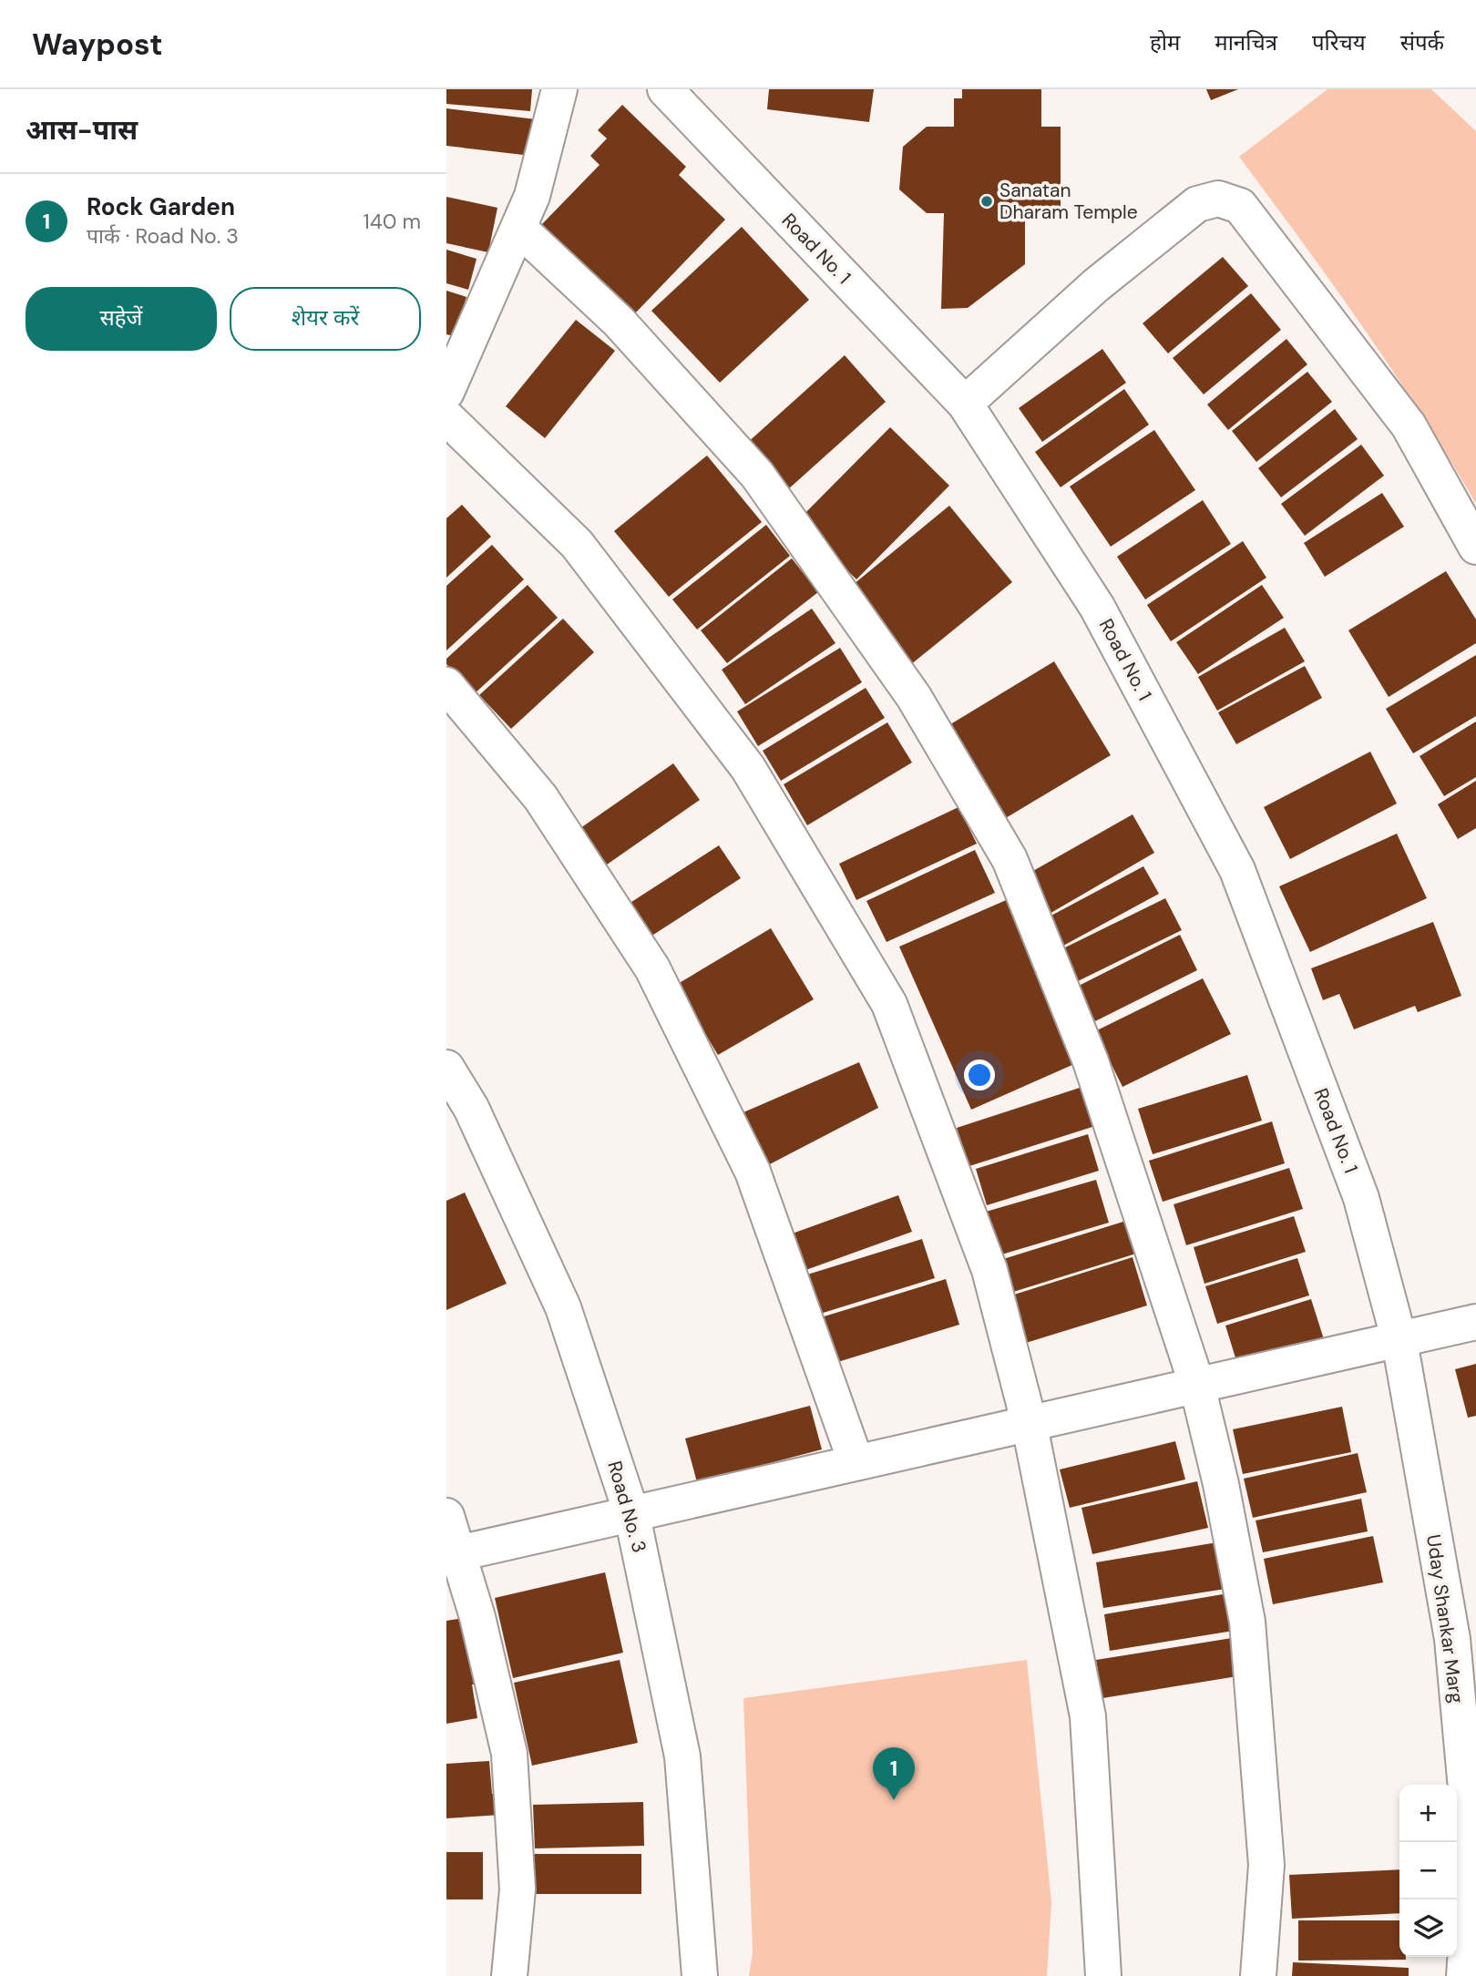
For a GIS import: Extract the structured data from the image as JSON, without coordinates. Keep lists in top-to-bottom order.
{
  "streets": {
    "street": ["Road No. 1", "Road No. 3", "Uday Shankar Marg"]
  },
  "crossings": [
    ["Road No. 1", "Uday Shankar Marg"]
  ],
  "places": ["Sanatan Dharam Temple"],
  "page": {
    "header": "Waypost",
    "nav": [
      "होम",
      "मानचित्र",
      "परिचय",
      "संपर्क"
    ],
    "heading": "आस-पास",
    "list": [
      {
        "mark": "1",
        "name": "Rock Garden",
        "note": "पार्क · Road No. 3",
        "value": "140 m"
      }
    ],
    "buttons": ["सहेजें", "शेयर करें"],
    "pins": "1",
    "map_buttons": ["+", "−"]
  }
}
